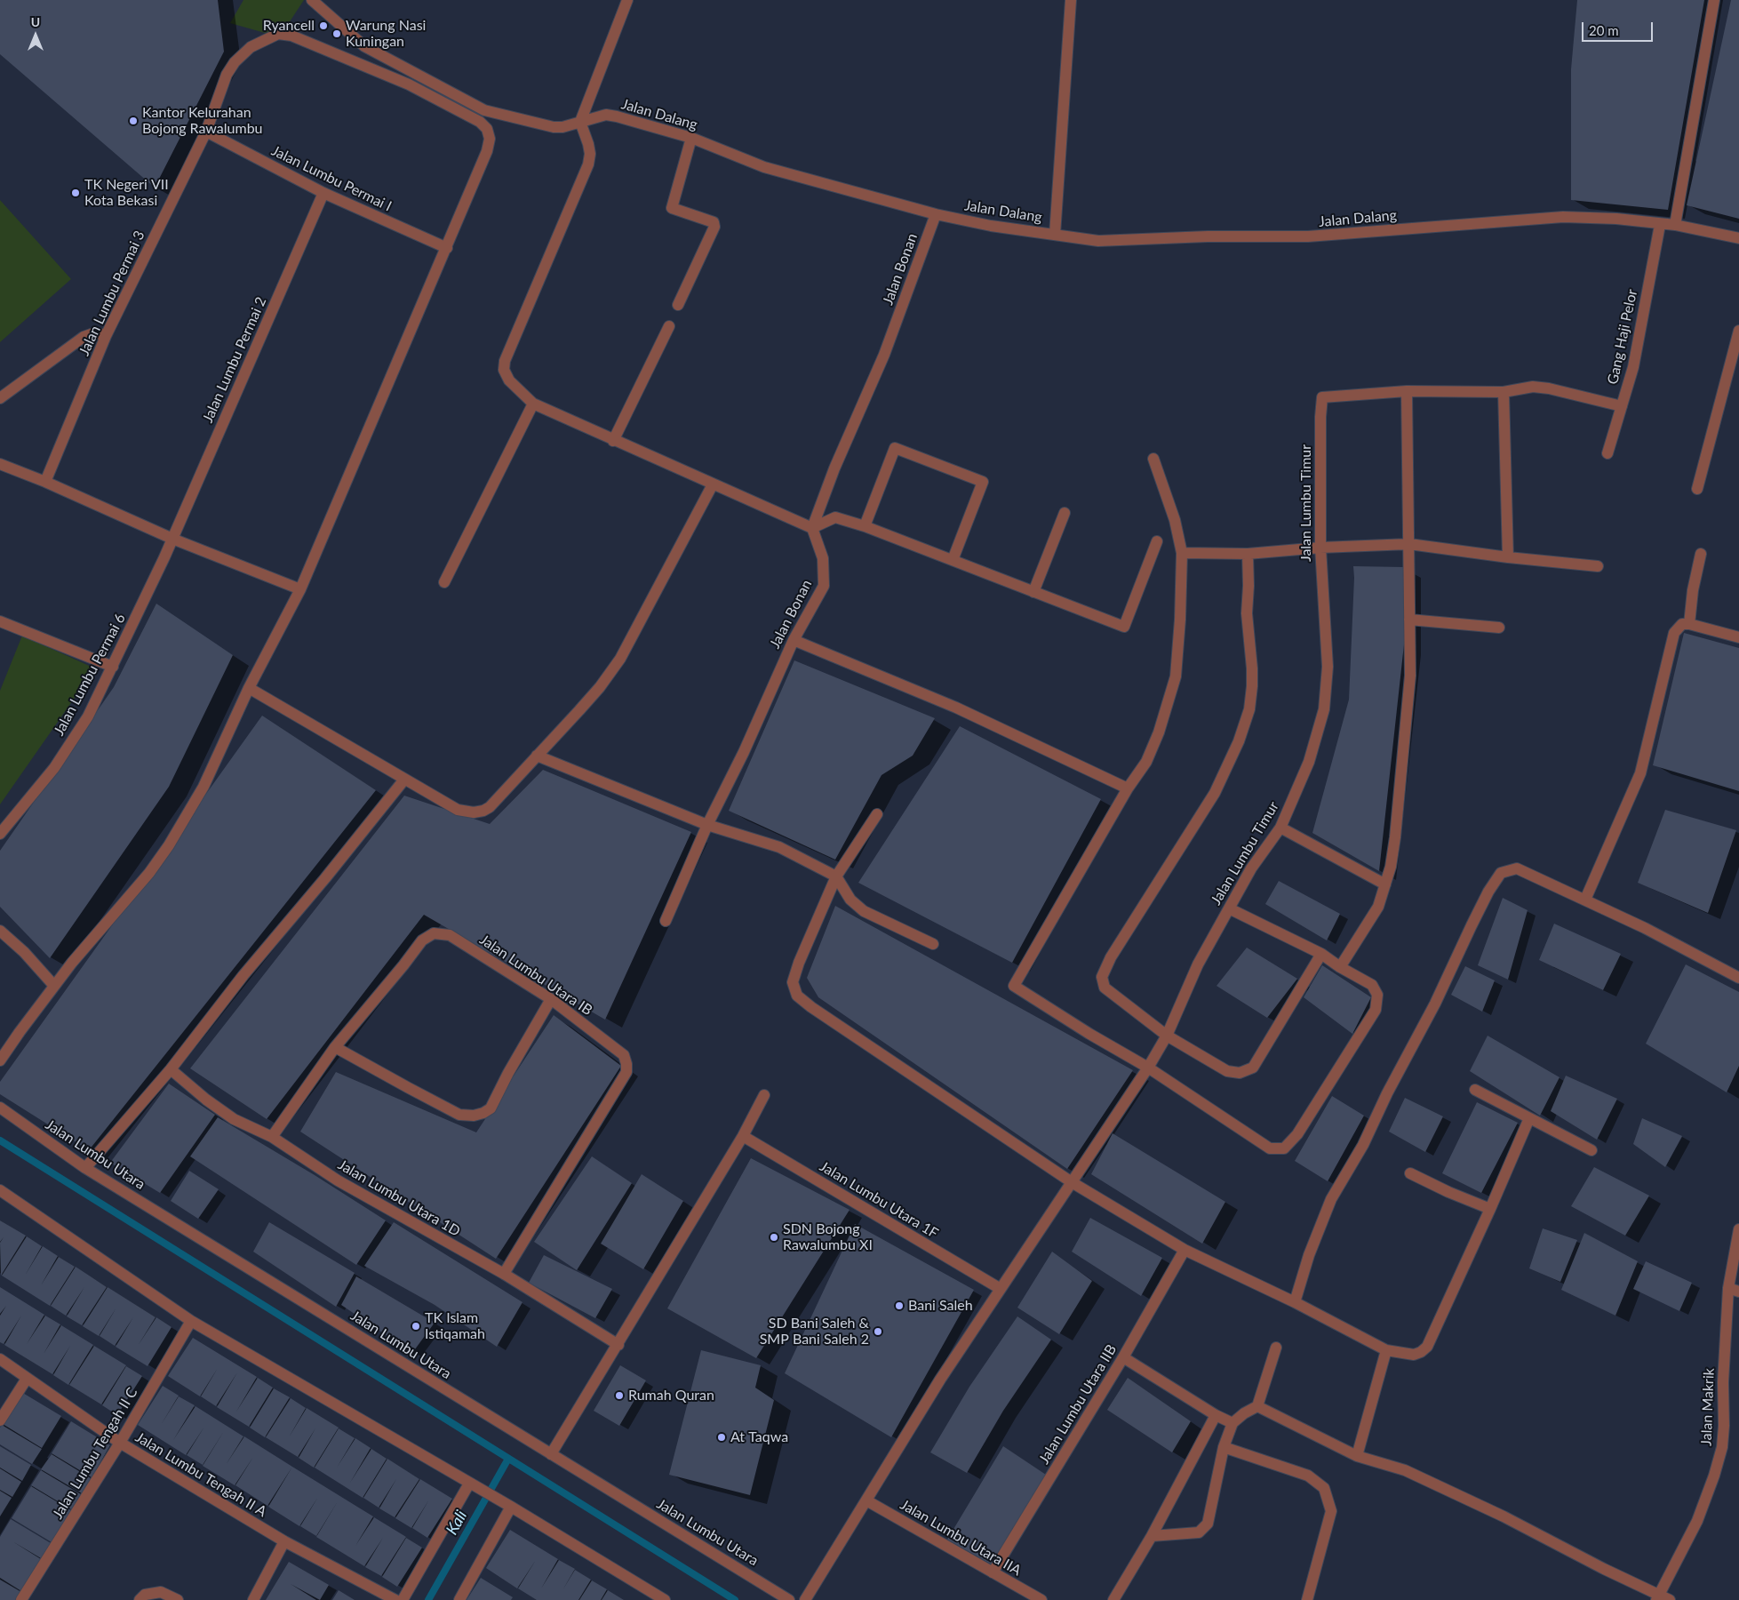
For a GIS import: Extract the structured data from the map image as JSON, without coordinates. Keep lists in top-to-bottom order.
{
  "streets": {
    "street": [
      "Jalan Dalang",
      "Jalan Lumbu Permai I",
      "Jalan Bonan",
      "Jalan Lumbu Permai 3",
      "Gang Haji Pelor",
      "Jalan Lumbu Permai 2",
      "Jalan Lumbu Timur",
      "Jalan Lumbu Permai 6",
      "Jalan Lumbu Utara IB",
      "Jalan Lumbu Utara",
      "Jalan Lumbu Utara 1D",
      "Jalan Lumbu Utara 1F",
      "Jalan Lumbu Utara IIB",
      "Jalan Makrik",
      "Jalan Lumbu Tengah II C",
      "Jalan Lumbu Tengah II A",
      "Jalan Lumbu Utara IIA"
    ]
  },
  "crossings": [
    ["Jalan Dalang", "Jalan Bonan"],
    ["Jalan Dalang", "Gang Haji Pelor"],
    ["Jalan Lumbu Permai I", "Jalan Lumbu Permai 3"],
    ["Jalan Lumbu Permai I", "Jalan Lumbu Permai 2"],
    ["Jalan Lumbu Permai 2", "Jalan Lumbu Permai 6"],
    ["Jalan Lumbu Timur", "Jalan Lumbu Utara 1F"],
    ["Jalan Lumbu Timur", "Jalan Lumbu Utara IIA"],
    ["Jalan Lumbu Utara IB", "Jalan Lumbu Utara 1D"],
    ["Jalan Lumbu Utara IIB", "Jalan Lumbu Utara IIA"],
    ["Jalan Lumbu Tengah II C", "Jalan Lumbu Tengah II A"]
  ],
  "water": ["Kali"],
  "places": [
    "Ryancell",
    "Warung Nasi Kuningan",
    "Kantor Kelurahan Bojong Rawalumbu",
    "TK Negeri VII Kota Bekasi",
    "SDN Bojong Rawalumbu XI",
    "Bani Saleh",
    "TK Islam Istiqamah",
    "SD Bani Saleh & SMP Bani Saleh 2",
    "Rumah Quran",
    "At Taqwa"
  ],
  "scale_bar": "20 m",
  "north": "top"
}
